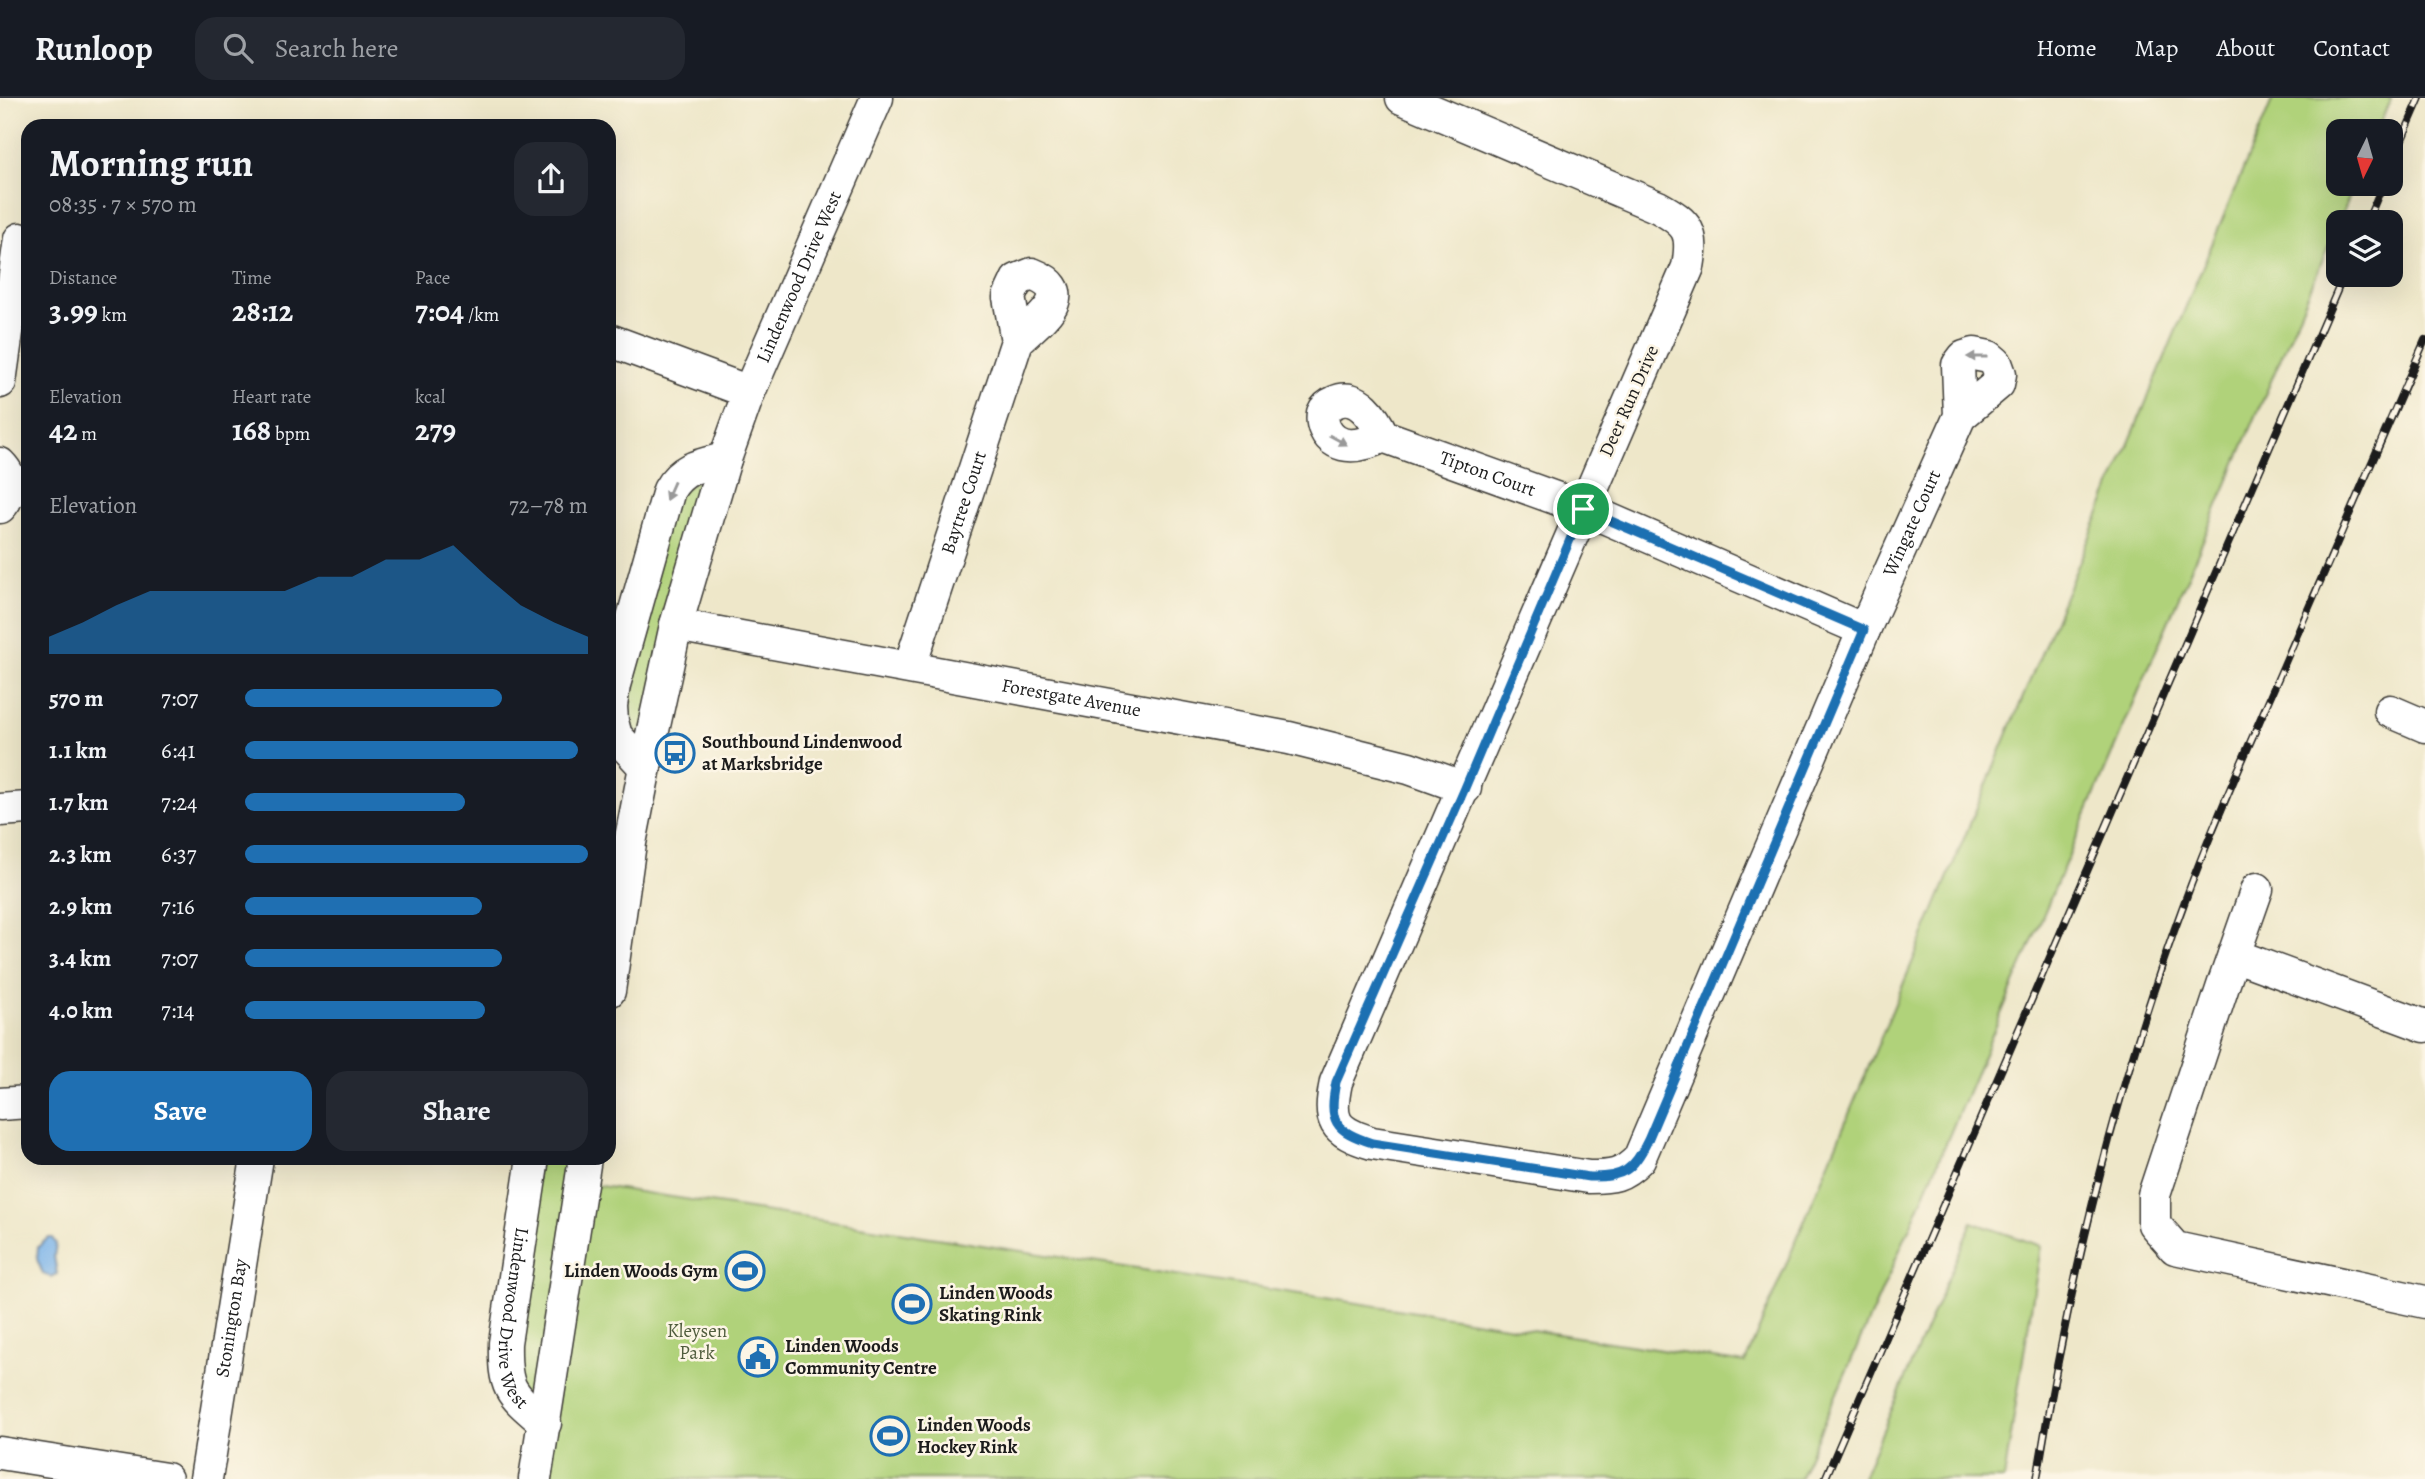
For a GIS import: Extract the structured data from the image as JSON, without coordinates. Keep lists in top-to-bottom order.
{
  "streets": {
    "street": [
      "Lindenwood Drive West",
      "Deer Run Drive",
      "Tipton Court",
      "Baytree Court",
      "Wingate Court",
      "Forestgate Avenue",
      "Stonington Bay"
    ]
  },
  "crossings": [
    ["Lindenwood Drive West", "Forestgate Avenue"],
    ["Deer Run Drive", "Tipton Court"],
    ["Deer Run Drive", "Wingate Court"],
    ["Deer Run Drive", "Forestgate Avenue"],
    ["Tipton Court", "Wingate Court"],
    ["Baytree Court", "Forestgate Avenue"]
  ],
  "parks": ["Kleysen Park"],
  "places": {
    "bus stop": ["Southbound Lindenwood at Marksbridge"],
    "sports": ["Linden Woods Gym", "Linden Woods Skating Rink", "Linden Woods Hockey Rink"],
    "public building": ["Linden Woods Community Centre"]
  },
  "north": "bottom",
  "page": {
    "header": "Runloop",
    "search": "Search here",
    "nav": [
      "Home",
      "Map",
      "About",
      "Contact"
    ],
    "heading": ["Morning run", "08:35 · 7 × 570 m"],
    "stats": [
      ["Distance", "3.99 km"],
      ["Time", "28:12"],
      ["Pace", "7:04 /km"],
      ["Elevation", "42 m"],
      ["Heart rate", "168 bpm"],
      ["kcal", "279"]
    ],
    "chart": ["Elevation", "72–78 m"],
    "list": [
      {
        "name": "570 m",
        "note": "7:07"
      },
      {
        "name": "1.1 km",
        "note": "6:41"
      },
      {
        "name": "1.7 km",
        "note": "7:24"
      },
      {
        "name": "2.3 km",
        "note": "6:37"
      },
      {
        "name": "2.9 km",
        "note": "7:16"
      },
      {
        "name": "3.4 km",
        "note": "7:07"
      },
      {
        "name": "4.0 km",
        "note": "7:14"
      }
    ],
    "buttons": ["Save", "Share"]
  }
}
